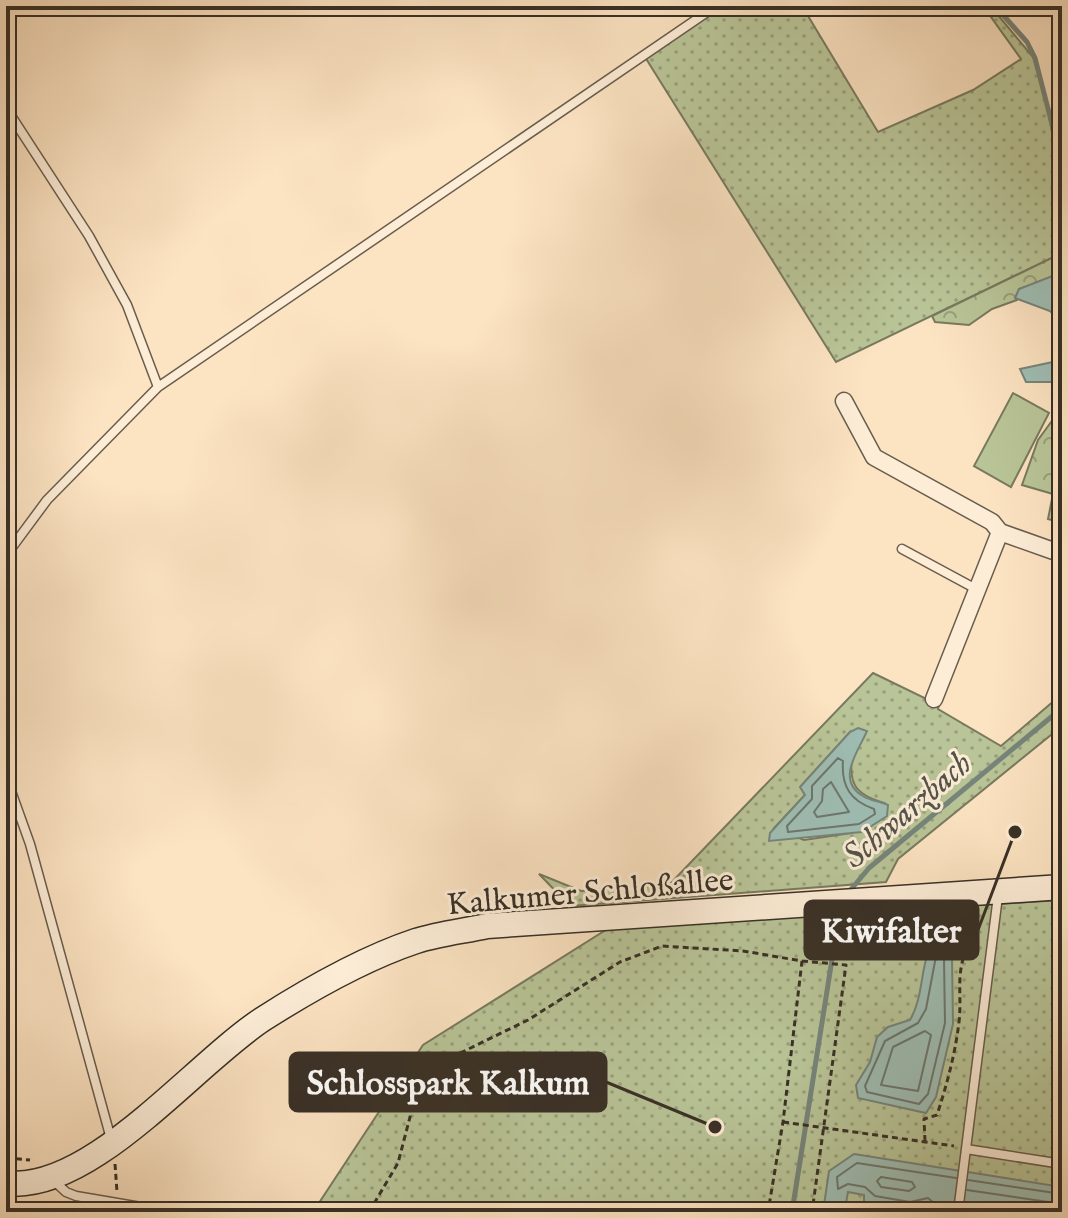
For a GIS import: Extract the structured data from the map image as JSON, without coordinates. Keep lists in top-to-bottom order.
{
  "streets": {
    "main road": ["Kalkumer Schloßallee"]
  },
  "water": ["Schwarzbach"],
  "places": ["Kiwifalter", "Schlosspark Kalkum"]
}
